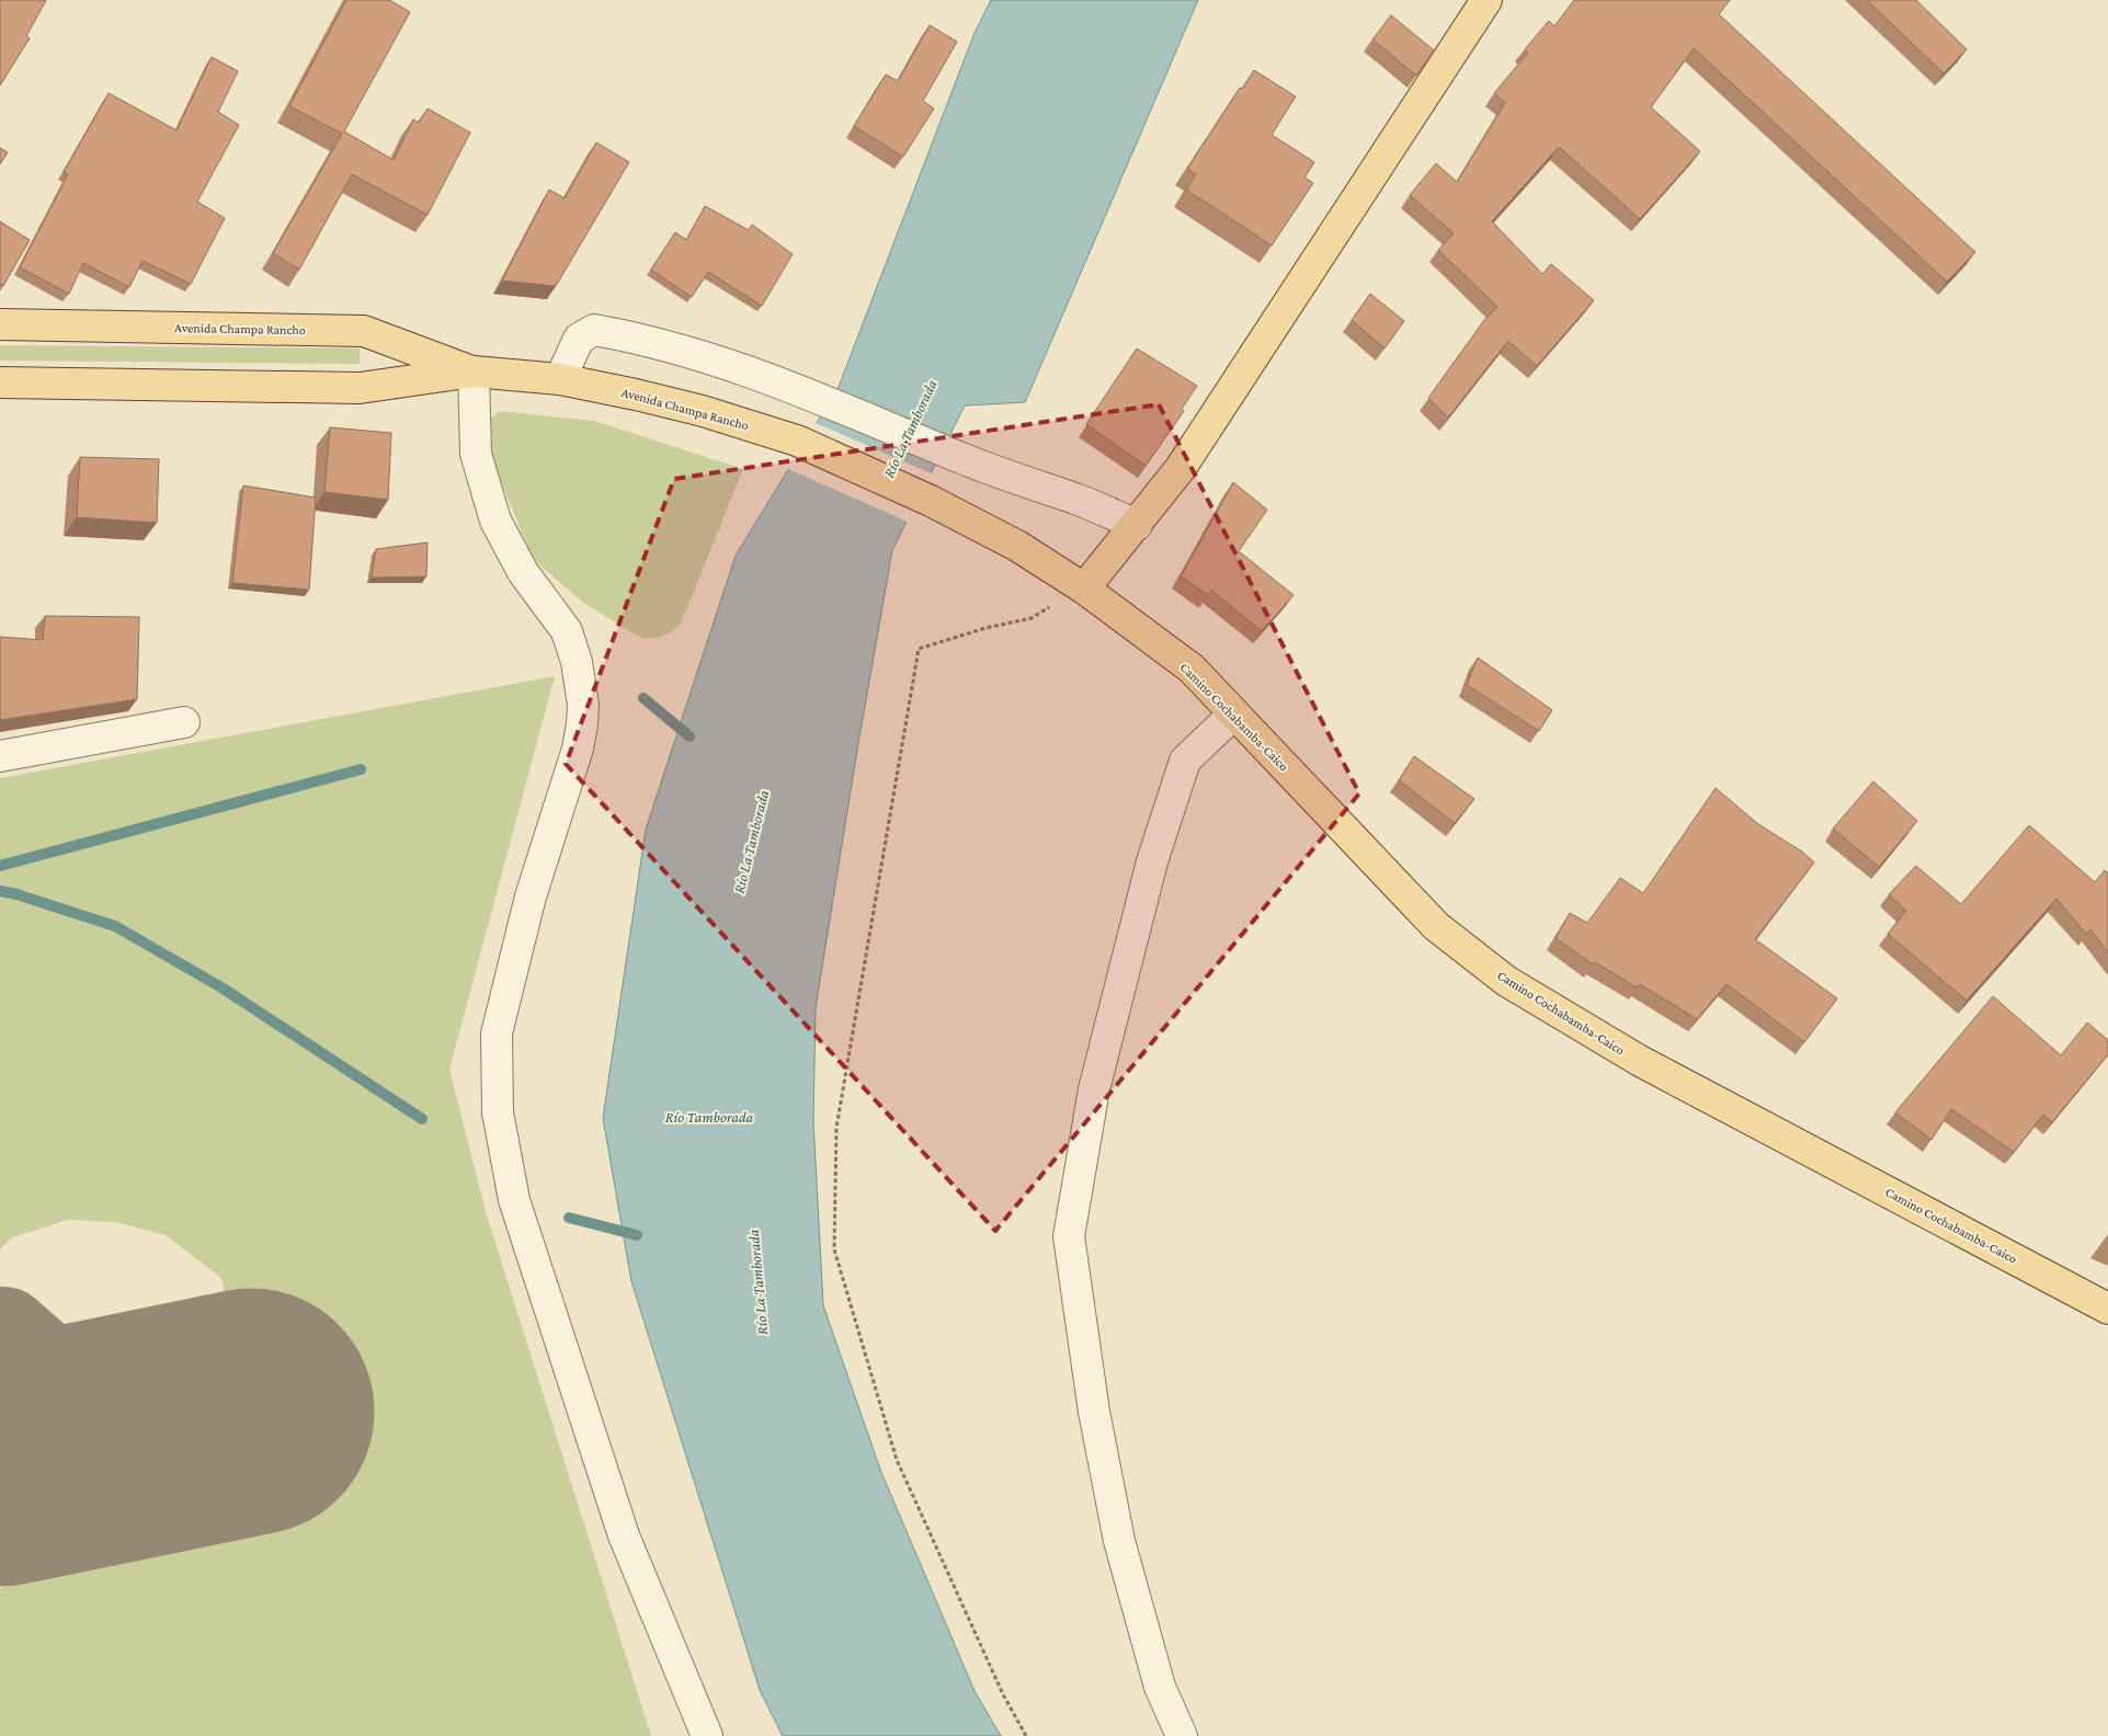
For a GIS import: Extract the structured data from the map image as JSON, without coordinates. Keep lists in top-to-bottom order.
{
  "streets": {
    "main road": ["Avenida Champa Rancho", "Camino Cochabamba-Caico"]
  },
  "crossings": [
    ["Avenida Champa Rancho", "Camino Cochabamba-Caico"]
  ],
  "water": ["Río La Tamborada", "Río Tamborada"]
}
